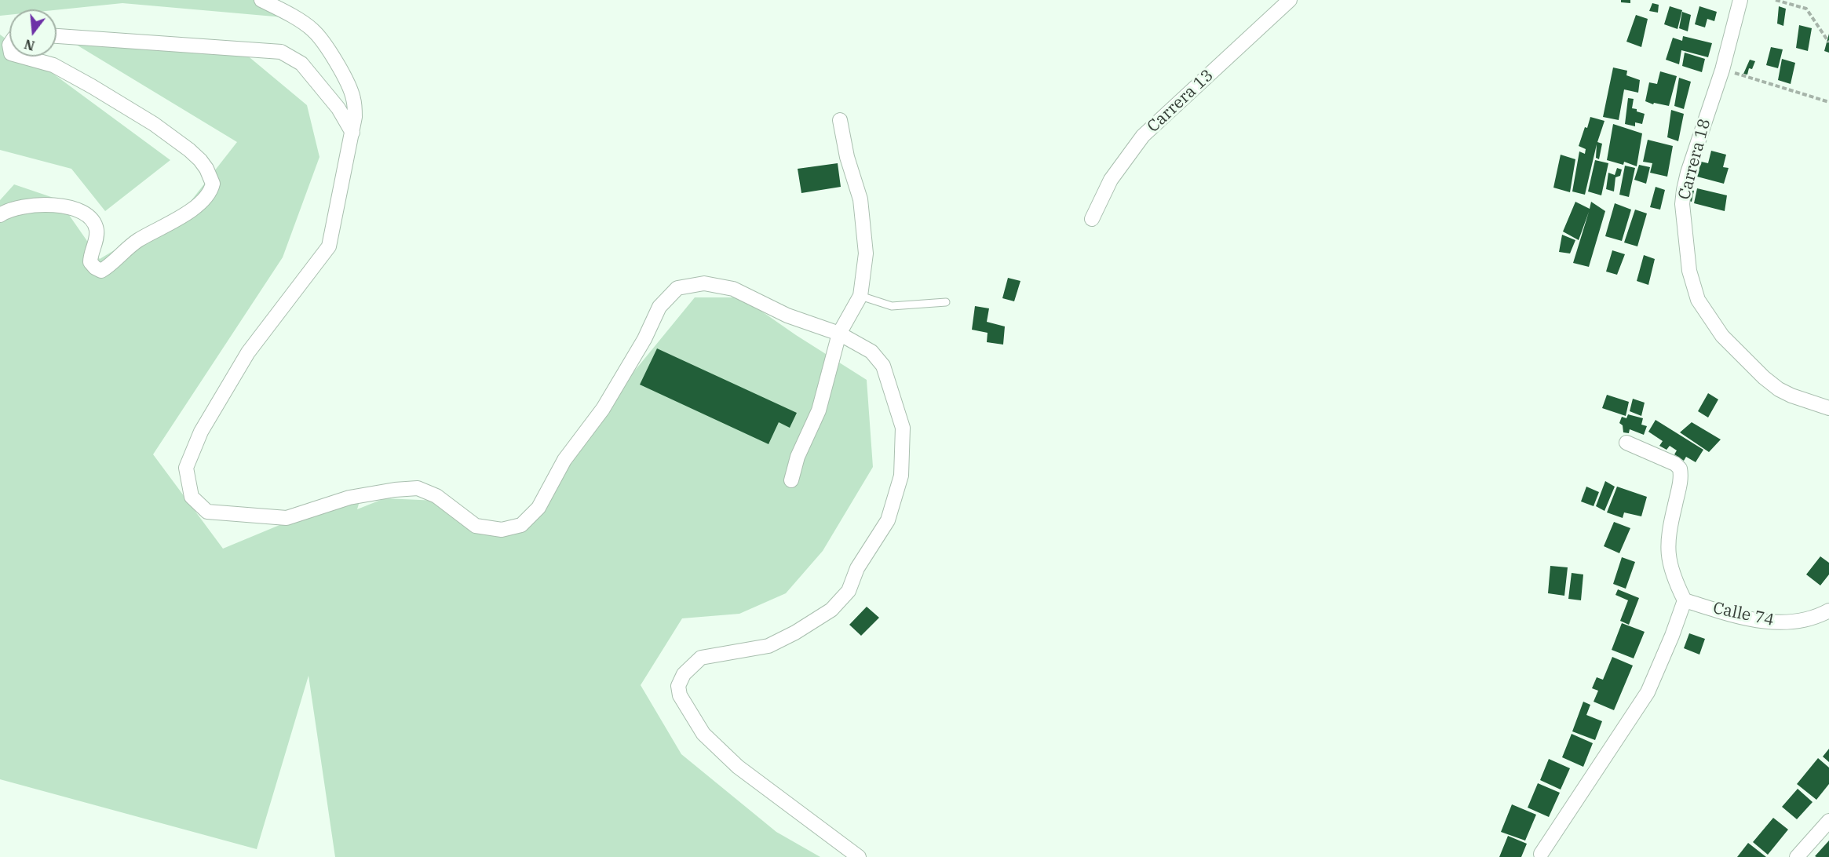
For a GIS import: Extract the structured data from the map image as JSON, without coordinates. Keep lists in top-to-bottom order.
{
  "streets": {
    "street": ["Carrera 13", "Carrera 18", "Calle 74"]
  },
  "north": "bottom"
}
